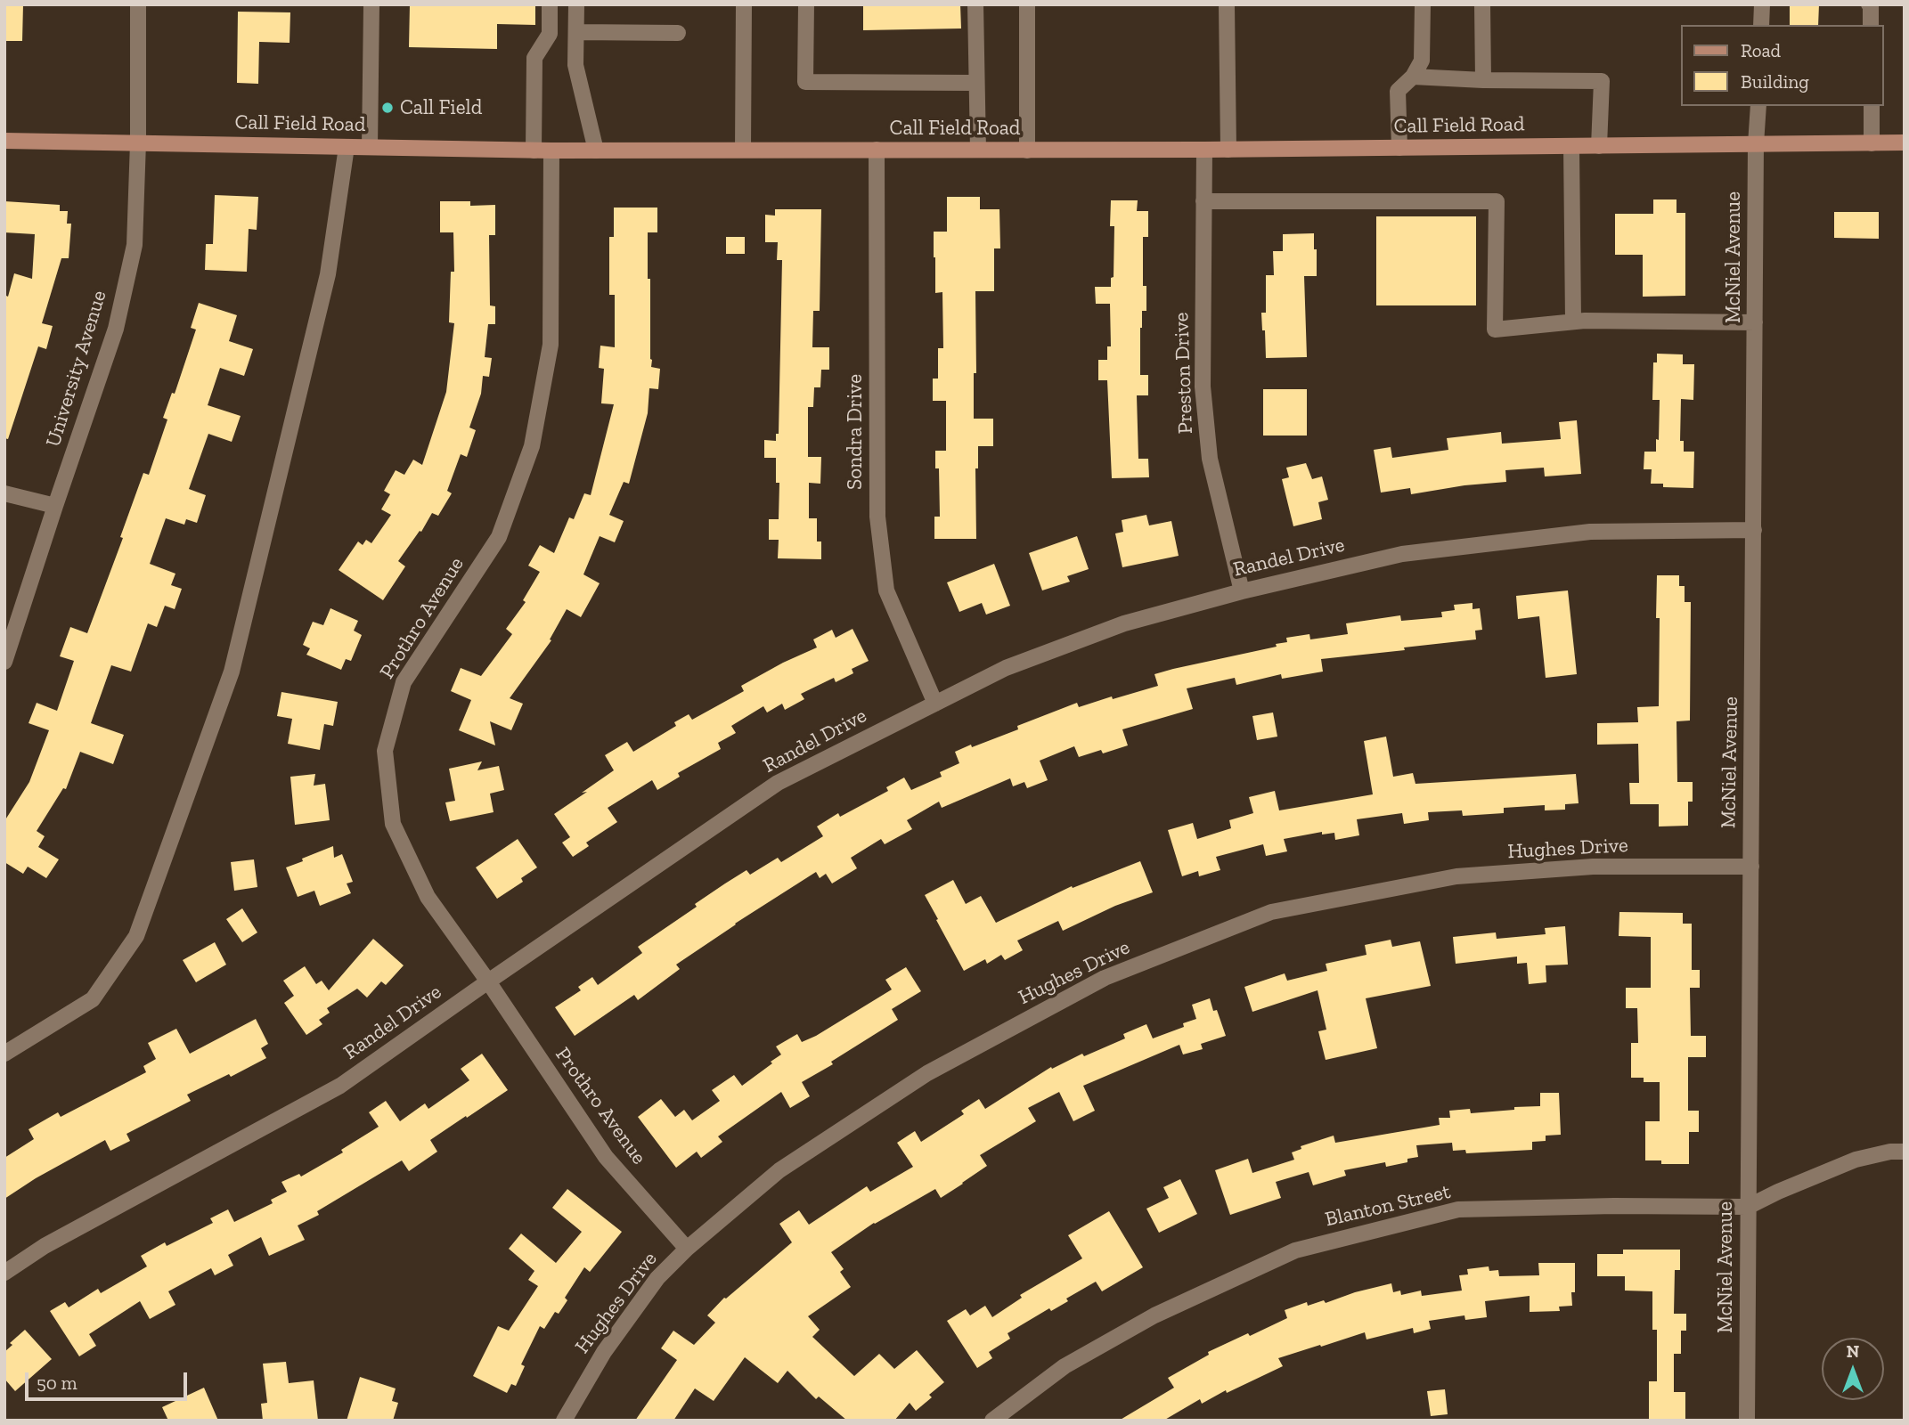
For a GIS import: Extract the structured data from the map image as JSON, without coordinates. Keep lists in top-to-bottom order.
{
  "streets": {
    "main road": ["Call Field Road"],
    "street": [
      "McNiel Avenue",
      "University Avenue",
      "Preston Drive",
      "Sondra Drive",
      "Randel Drive",
      "Prothro Avenue",
      "Hughes Drive",
      "Blanton Street"
    ]
  },
  "crossings": [
    ["Call Field Road", "McNiel Avenue"],
    ["Call Field Road", "University Avenue"],
    ["Call Field Road", "Preston Drive"],
    ["Call Field Road", "Sondra Drive"],
    ["Call Field Road", "Prothro Avenue"],
    ["McNiel Avenue", "Randel Drive"],
    ["McNiel Avenue", "Hughes Drive"],
    ["McNiel Avenue", "Blanton Street"],
    ["Preston Drive", "Randel Drive"],
    ["Sondra Drive", "Randel Drive"],
    ["Randel Drive", "Prothro Avenue"],
    ["Prothro Avenue", "Hughes Drive"]
  ],
  "places": ["Call Field"],
  "legend": ["Road", "Building"],
  "scale_bar": "50 m",
  "north": "top"
}
